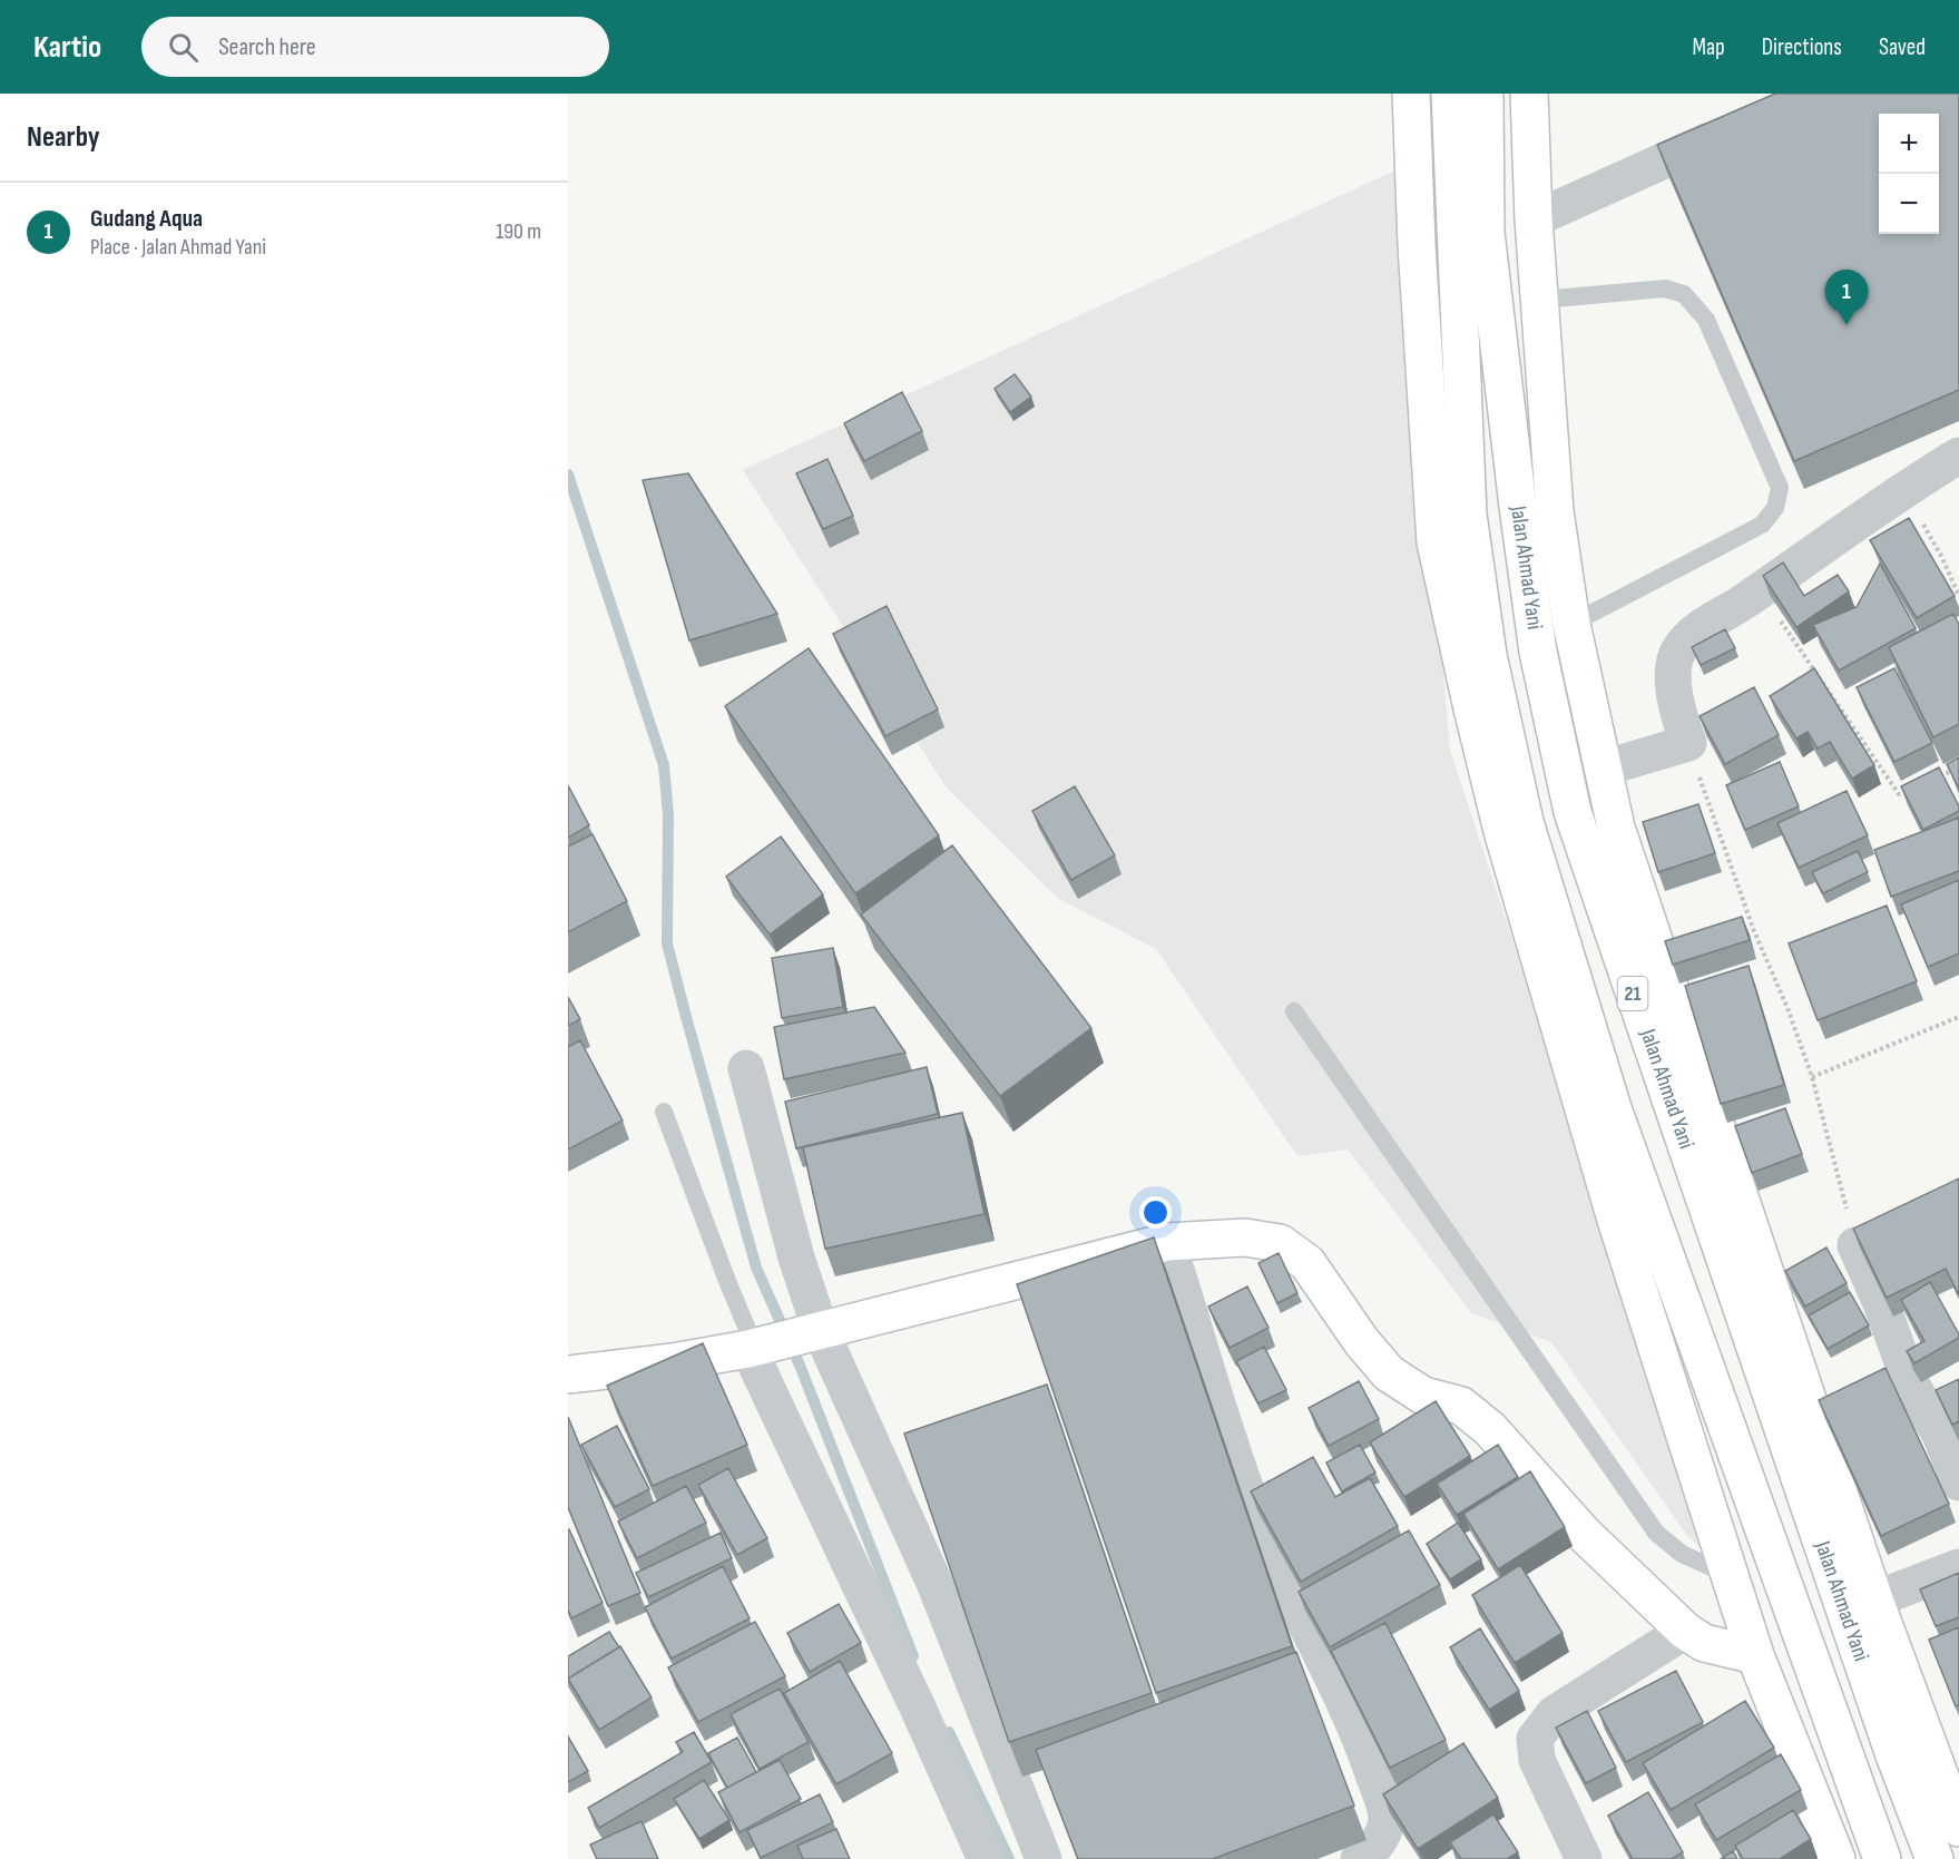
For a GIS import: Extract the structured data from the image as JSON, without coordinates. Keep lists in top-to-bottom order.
{
  "streets": {
    "main road": ["Jalan Ahmad Yani", "21"]
  },
  "page": {
    "header": "Kartio",
    "search": "Search here",
    "nav": ["Map", "Directions", "Saved"],
    "heading": "Nearby",
    "map_buttons": ["+", "−"],
    "list": [
      {
        "mark": "1",
        "name": "Gudang Aqua",
        "note": "Place · Jalan Ahmad Yani",
        "value": "190 m"
      }
    ],
    "pins": "1"
  }
}
